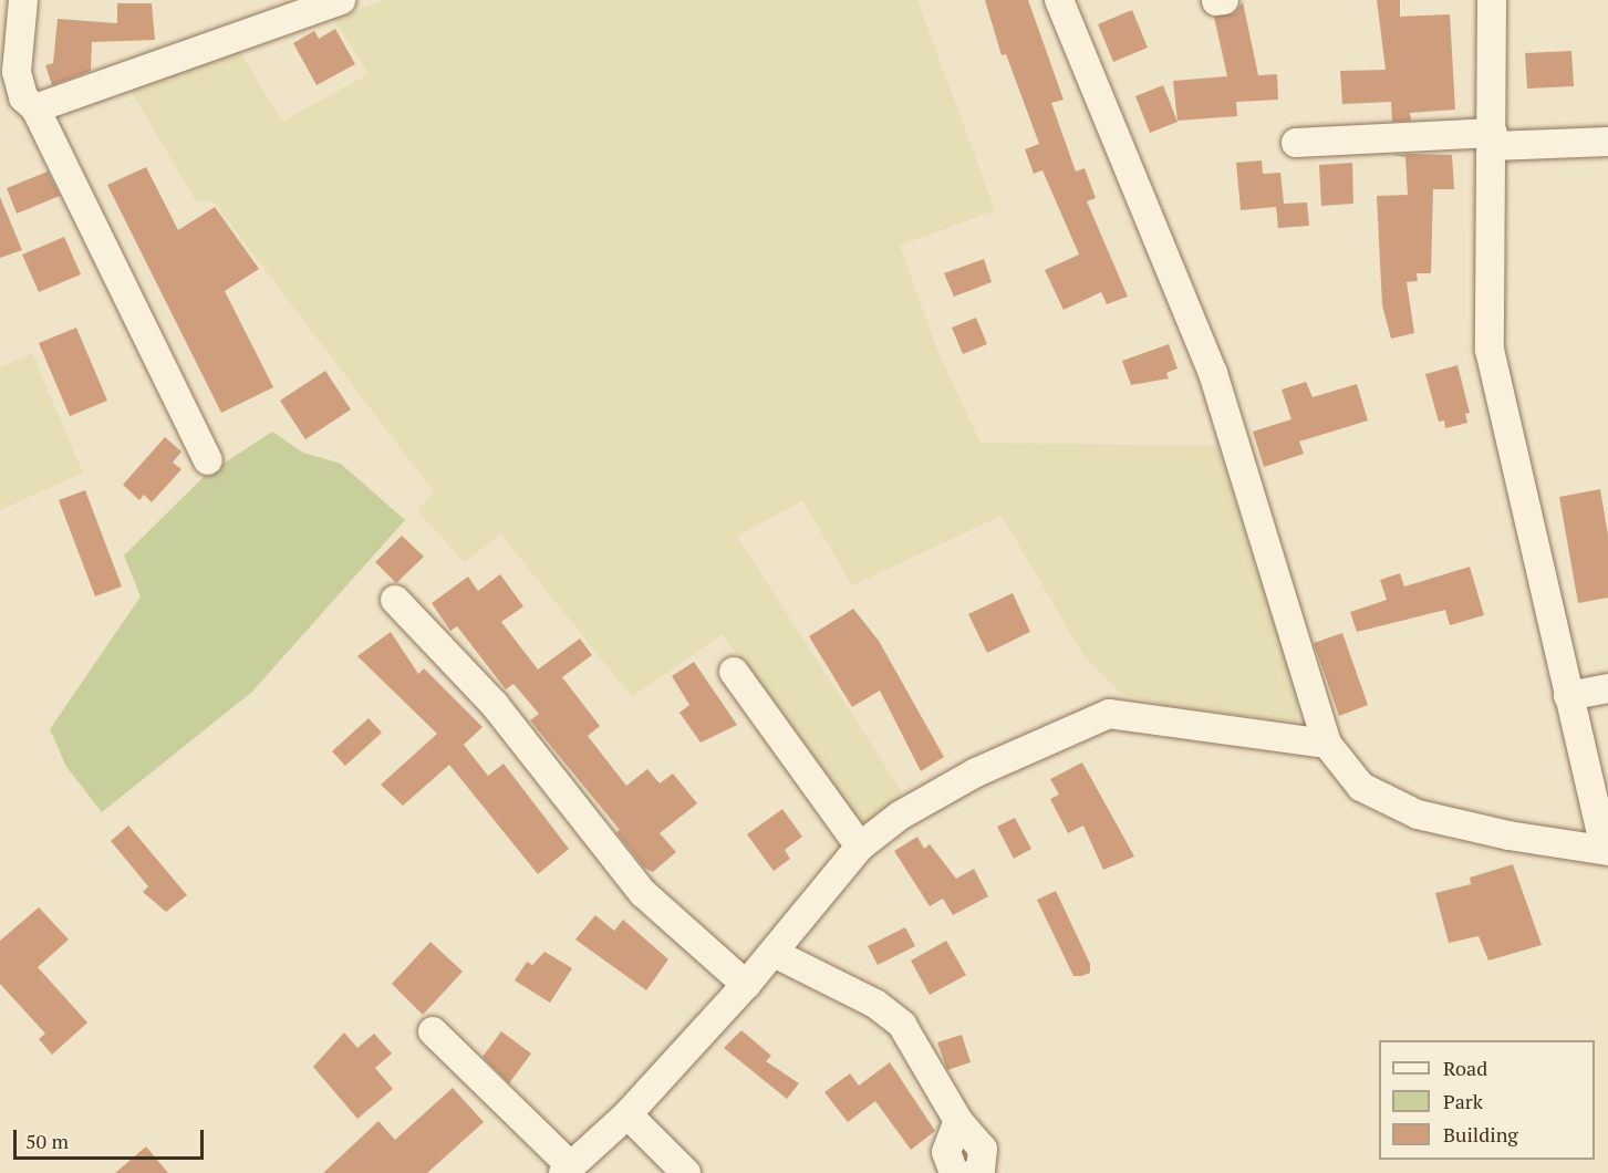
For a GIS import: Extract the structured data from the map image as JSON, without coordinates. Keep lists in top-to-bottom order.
{
  "legend": ["Road", "Park", "Building"],
  "scale_bar": "50 m"
}
